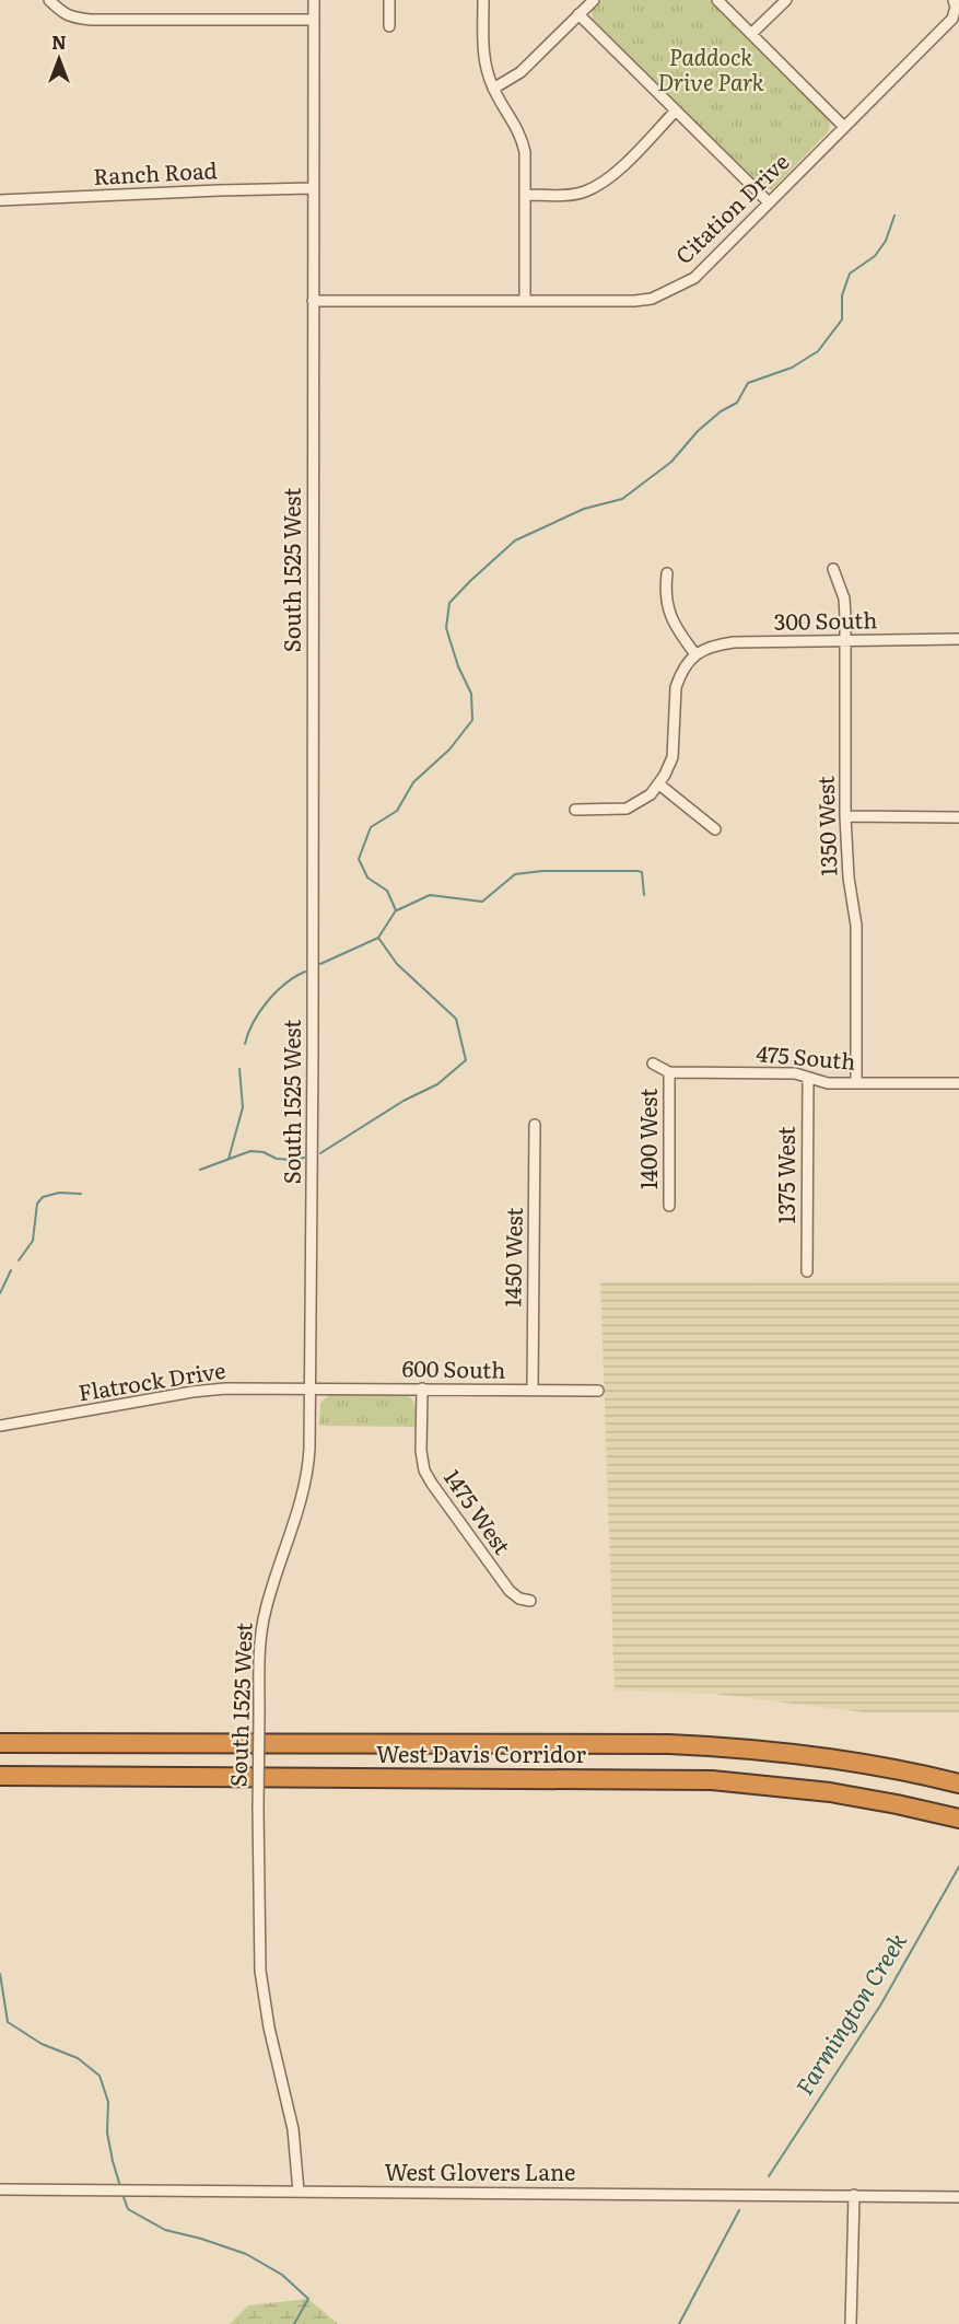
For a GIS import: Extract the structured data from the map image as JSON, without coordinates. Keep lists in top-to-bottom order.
{
  "streets": {
    "highway": ["West Davis Corridor"],
    "street": [
      "Ranch Road",
      "Citation Drive",
      "South 1525 West",
      "300 South",
      "1350 West",
      "475 South",
      "1400 West",
      "1375 West",
      "1450 West",
      "600 South",
      "Flatrock Drive",
      "1475 West",
      "West Glovers Lane"
    ]
  },
  "crossings": [
    ["Ranch Road", "South 1525 West"],
    ["Citation Drive", "South 1525 West"],
    ["South 1525 West", "600 South"],
    ["South 1525 West", "Flatrock Drive"],
    ["South 1525 West", "West Glovers Lane"],
    ["300 South", "1350 West"],
    ["1350 West", "475 South"],
    ["475 South", "1400 West"],
    ["475 South", "1375 West"],
    ["1450 West", "600 South"],
    ["600 South", "Flatrock Drive"],
    ["600 South", "1475 West"]
  ],
  "water": ["Farmington Creek"],
  "parks": ["Paddock Drive Park"],
  "north": "top"
}
